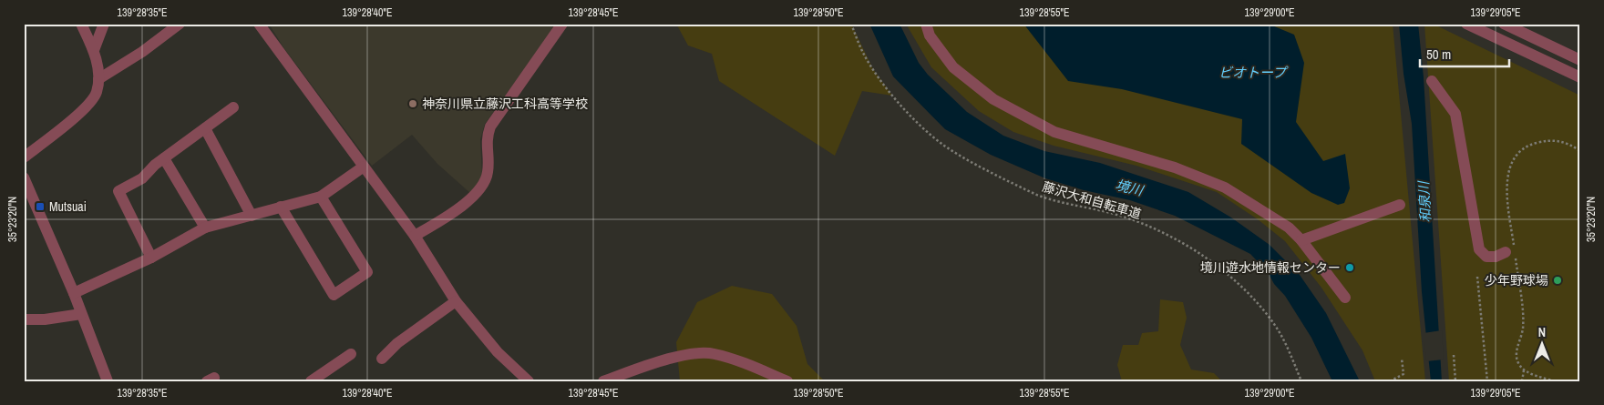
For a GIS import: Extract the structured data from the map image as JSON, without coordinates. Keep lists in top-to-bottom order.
{
  "streets": {
    "path": ["藤沢大和自転車道"]
  },
  "water": ["ビオトープ", "境川", "和泉川"],
  "places": {
    "other": ["神奈川県立藤沢工科高等学校", "境川遊水地情報センター", "少年野球場"],
    "transit": ["Mutsuai"]
  },
  "scale_bar": "50 m",
  "north": "top",
  "coordinates": [
    "139°28'35\"E",
    "139°28'40\"E",
    "139°28'45\"E",
    "139°28'50\"E",
    "139°28'55\"E",
    "139°29'00\"E",
    "139°29'05\"E",
    "35°23'20\"N"
  ]
}
